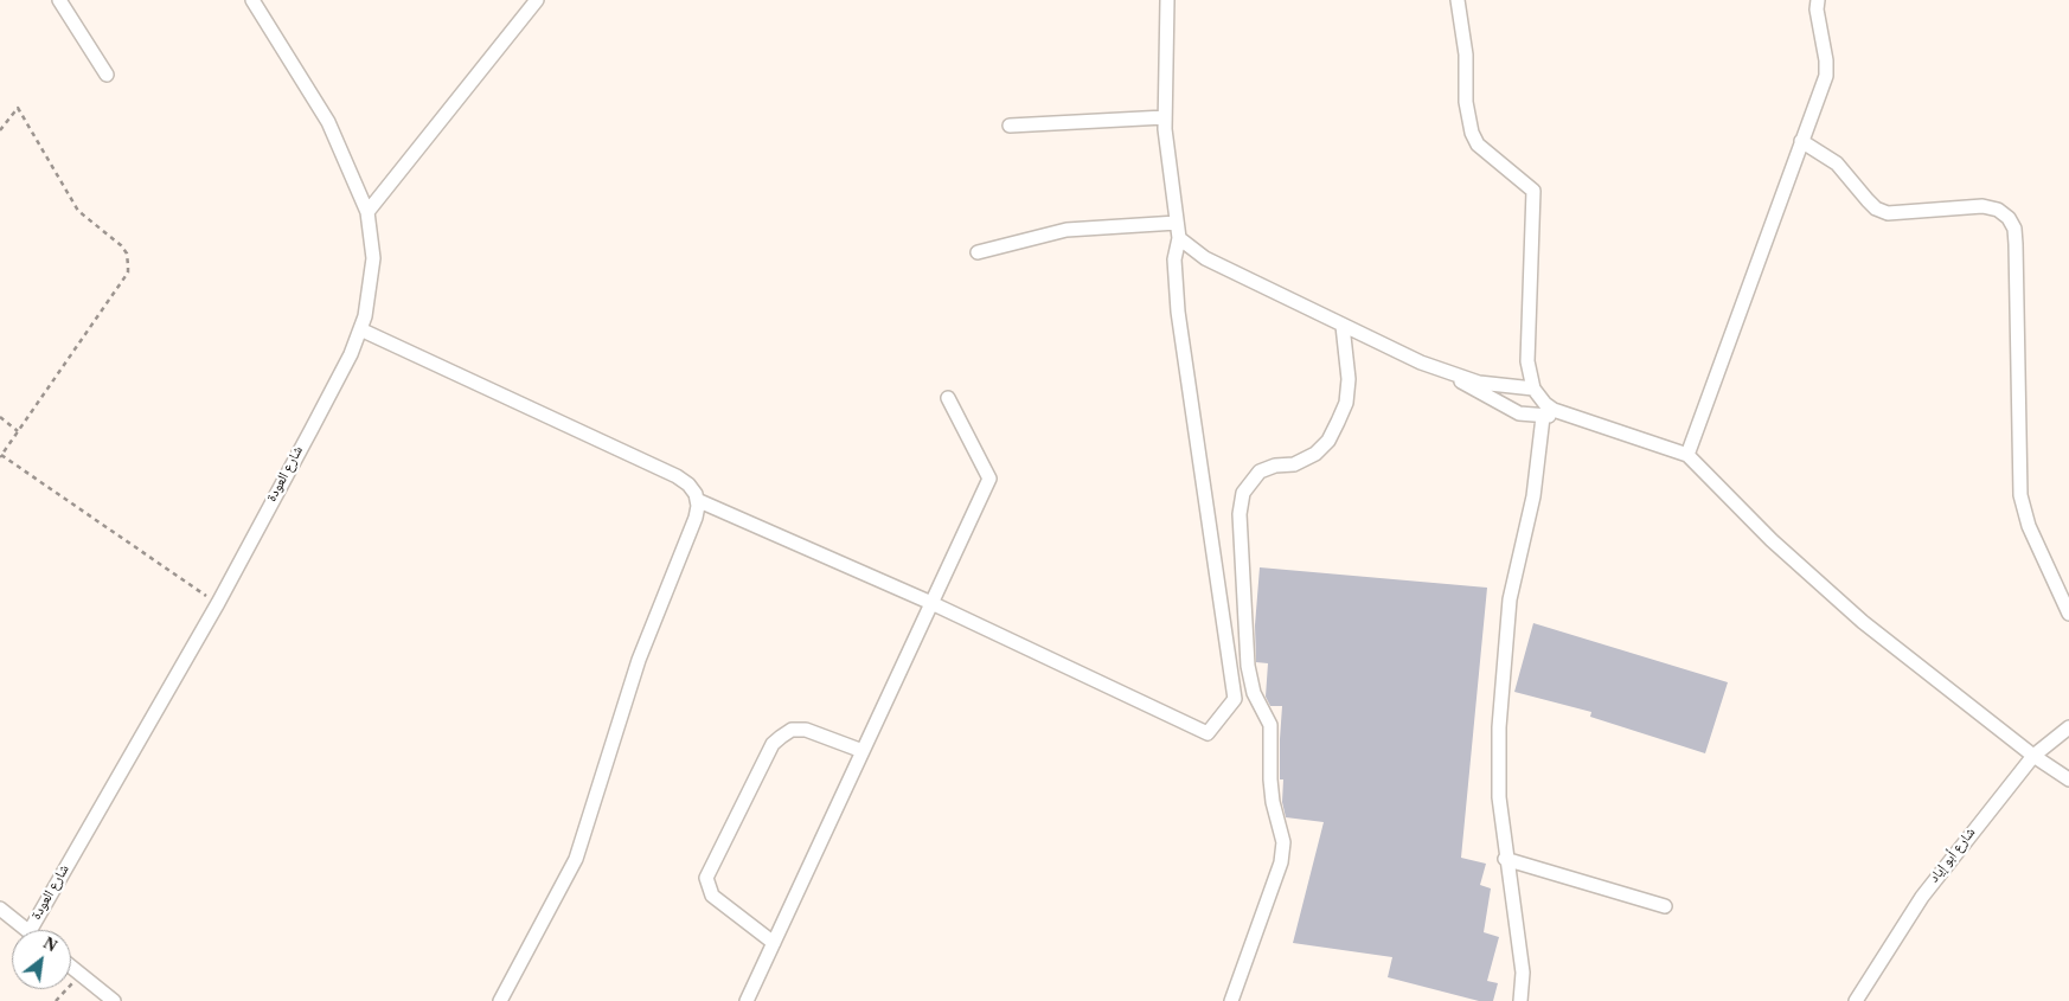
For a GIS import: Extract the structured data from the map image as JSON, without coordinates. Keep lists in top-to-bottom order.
{
  "streets": {
    "street": ["شارع العودة", "شارع أبو إياد"]
  },
  "north": "top right"
}
